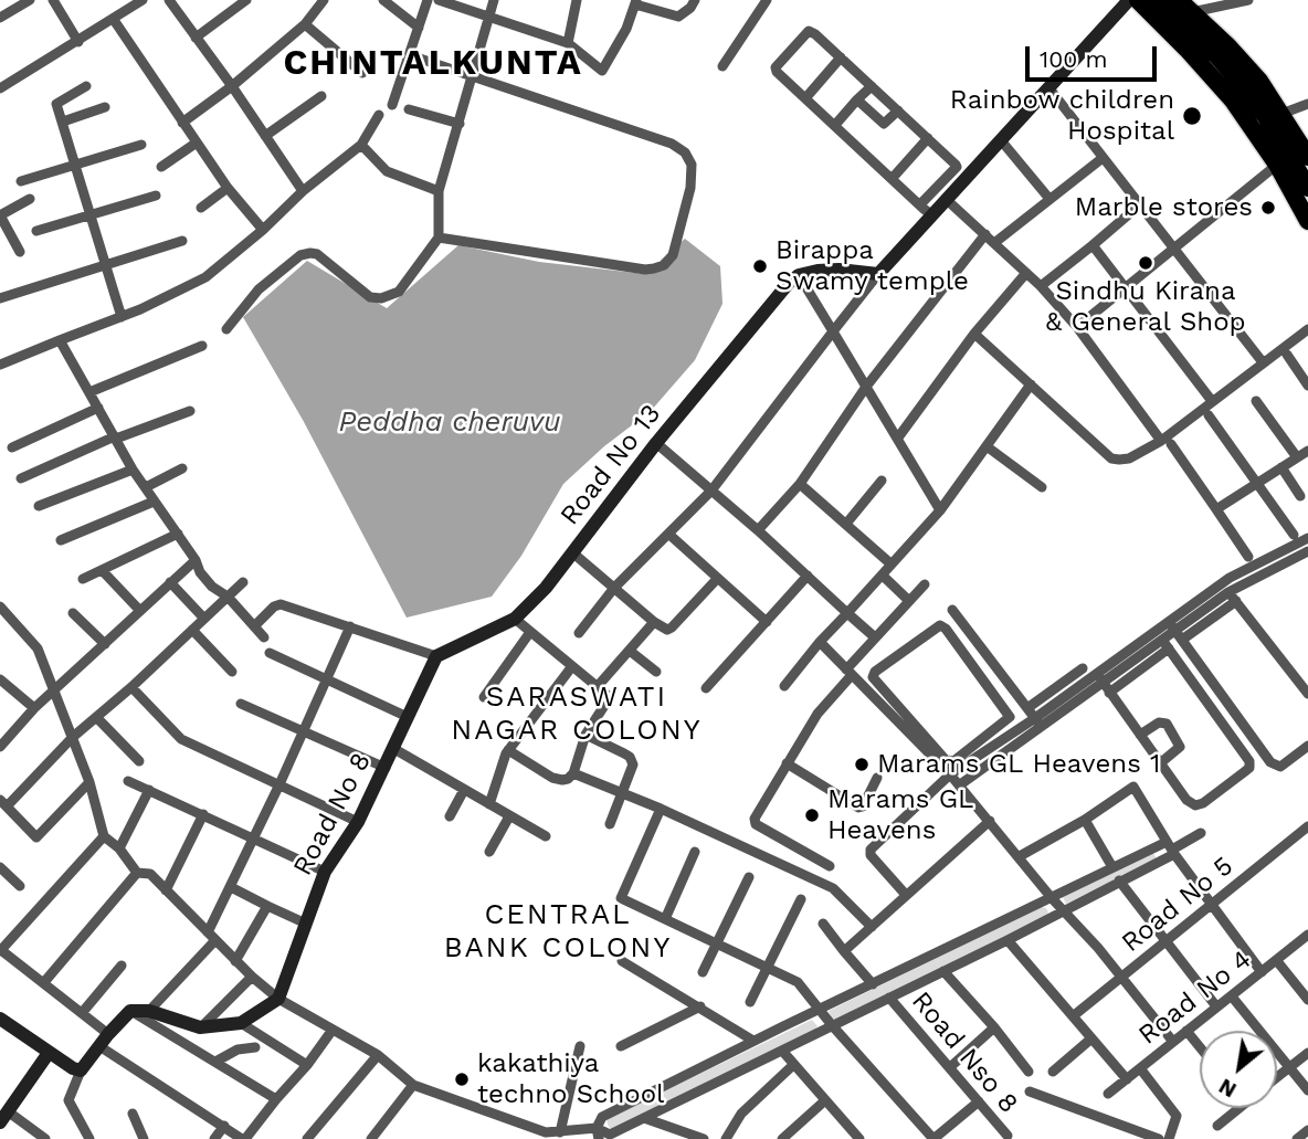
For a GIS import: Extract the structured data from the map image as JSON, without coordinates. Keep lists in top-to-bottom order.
{
  "streets": {
    "street": [
      "Road No 13",
      "Road No 8",
      "Road No 5",
      "Road No 4",
      "Road Nso 8"
    ]
  },
  "crossings": [
    ["Road No 13", "Road No 8"]
  ],
  "districts": ["CHINTALKUNTA", "SARASWATI NAGAR COLONY", "CENTRAL BANK COLONY"],
  "water": ["Peddha cheruvu"],
  "places": [
    "Rainbow children Hospital",
    "Marble stores",
    "Sindhu Kirana & General Shop",
    "Birappa Swamy temple",
    "Marams GL Heavens 1",
    "Marams GL Heavens",
    "kakathiya techno School"
  ],
  "scale_bar": "100 m",
  "north": "bottom left"
}
